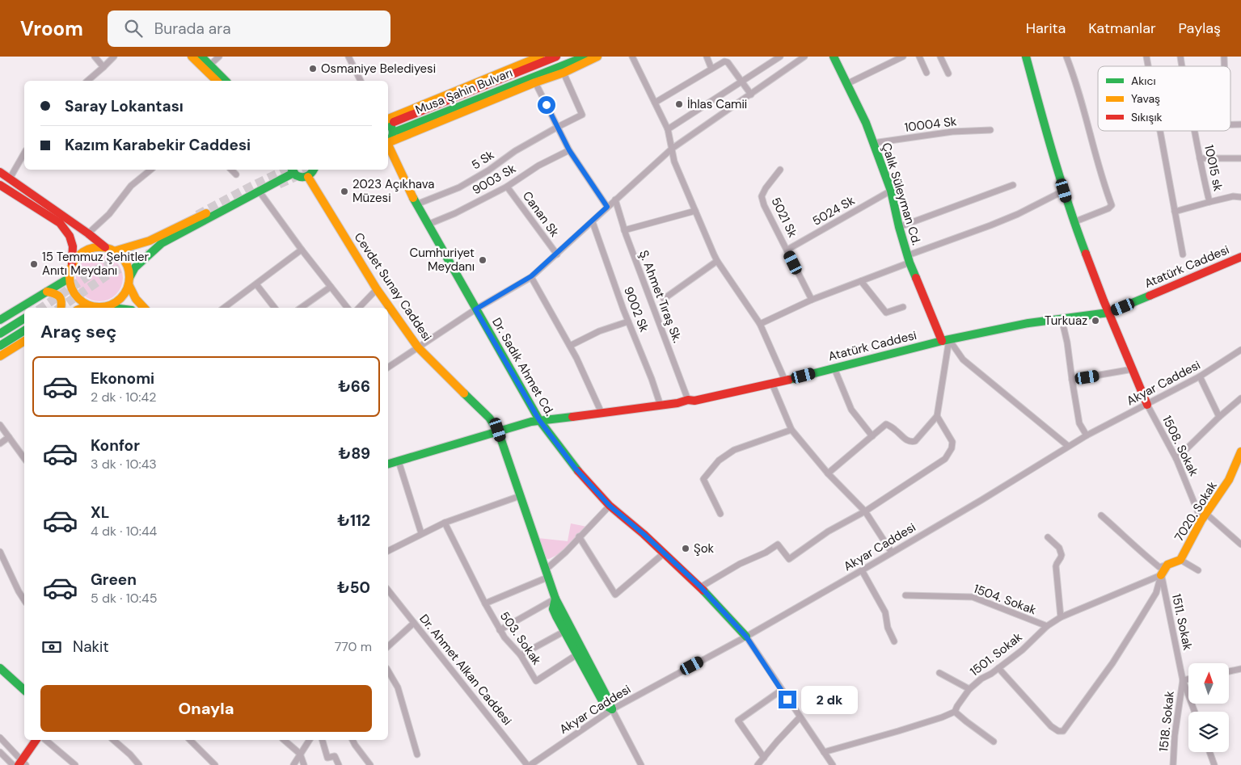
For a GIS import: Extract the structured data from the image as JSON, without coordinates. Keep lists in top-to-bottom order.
{
  "streets": {
    "main road": [
      "Musa Şahin Bulvarı",
      "Çalık Süleyman Cd.",
      "Atatürk Caddesi",
      "Cevdet Sunay Caddesi",
      "Dr. Sadık Ahmet Cd.",
      "7020. Sokak"
    ],
    "street": [
      "10004 Sk",
      "5 Sk",
      "10015 sk",
      "9003 Sk",
      "5024 Sk",
      "Canan Sk",
      "5021 Sk",
      "Ş. Ahmet Tıraş Sk.",
      "9002 Sk",
      "Akyar Caddesi",
      "1508. Sokak",
      "1504. Sokak",
      "1511. Sokak",
      "503. Sokak",
      "1501. Sokak",
      "Dr. Ahmet Alkan Caddesi",
      "1518. Sokak"
    ]
  },
  "crossings": [
    ["10004 Sk", "Çalık Süleyman Cd."],
    ["5 Sk", "Dr. Sadık Ahmet Cd."],
    ["9003 Sk", "Canan Sk"],
    ["9003 Sk", "Dr. Sadık Ahmet Cd."],
    ["Çalık Süleyman Cd.", "5024 Sk"],
    ["Çalık Süleyman Cd.", "Atatürk Caddesi"],
    ["5024 Sk", "5021 Sk"],
    ["Atatürk Caddesi", "Cevdet Sunay Caddesi"],
    ["Atatürk Caddesi", "Ş. Ahmet Tıraş Sk."],
    ["Atatürk Caddesi", "9002 Sk"],
    ["Atatürk Caddesi", "Dr. Sadık Ahmet Cd."],
    ["Cevdet Sunay Caddesi", "503. Sokak"],
    ["Dr. Sadık Ahmet Cd.", "Akyar Caddesi"],
    ["Dr. Sadık Ahmet Cd.", "503. Sokak"],
    ["Akyar Caddesi", "1508. Sokak"],
    ["1508. Sokak", "7020. Sokak"],
    ["1504. Sokak", "1501. Sokak"],
    ["1511. Sokak", "1501. Sokak"],
    ["1511. Sokak", "1518. Sokak"]
  ],
  "places": [
    "Osmaniye Belediyesi",
    "İhlas Camii",
    "2023 Açıkhava Müzesi",
    "Cumhuriyet Meydanı",
    "15 Temmuz Şehitler Anıtı Meydanı",
    "Turkuaz",
    "Şok"
  ],
  "legend": ["Akıcı", "Yavaş", "Sıkışık"],
  "north": "top",
  "page": {
    "header": "Vroom",
    "search": "Burada ara",
    "nav": ["Harita", "Katmanlar", "Paylaş"],
    "banner": ["Saray Lokantası", "Kazım Karabekir Caddesi"],
    "heading": "Araç seç",
    "list": [
      {
        "name": "Ekonomi",
        "note": "2 dk · 10:42",
        "value": "₺66"
      },
      {
        "name": "Konfor",
        "note": "3 dk · 10:43",
        "value": "₺89"
      },
      {
        "name": "XL",
        "note": "4 dk · 10:44",
        "value": "₺112"
      },
      {
        "name": "Green",
        "note": "5 dk · 10:45",
        "value": "₺50"
      }
    ],
    "pay": ["Nakit", "770 m"],
    "buttons": "Onayla",
    "bubble": "2 dk"
  }
}
